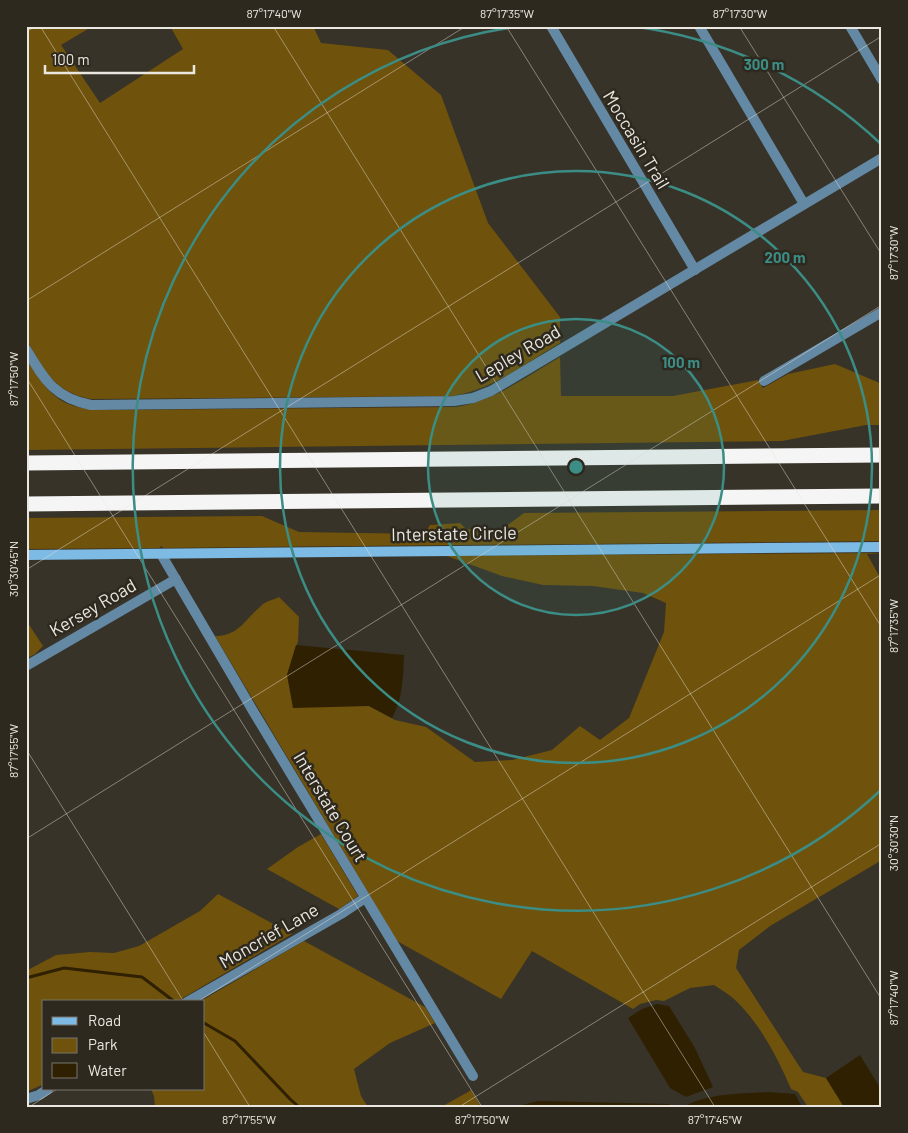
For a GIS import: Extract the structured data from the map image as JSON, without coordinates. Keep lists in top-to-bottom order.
{
  "streets": {
    "street": [
      "Moccasin Trail",
      "Lepley Road",
      "Interstate Circle",
      "Kersey Road",
      "Interstate Court",
      "Moncrief Lane"
    ]
  },
  "crossings": [
    ["Moccasin Trail", "Lepley Road"],
    ["Interstate Circle", "Interstate Court"],
    ["Kersey Road", "Interstate Court"],
    ["Interstate Court", "Moncrief Lane"]
  ],
  "legend": ["Road", "Park", "Water"],
  "scale_bar": "100 m",
  "coordinates": [
    "87°17'40\"W",
    "87°17'35\"W",
    "87°17'30\"W",
    "87°17'50\"W",
    "30°30'45\"N",
    "87°17'55\"W",
    "30°30'30\"N",
    "87°17'45\"W"
  ],
  "rings": ["300 m", "200 m", "100 m"]
}
